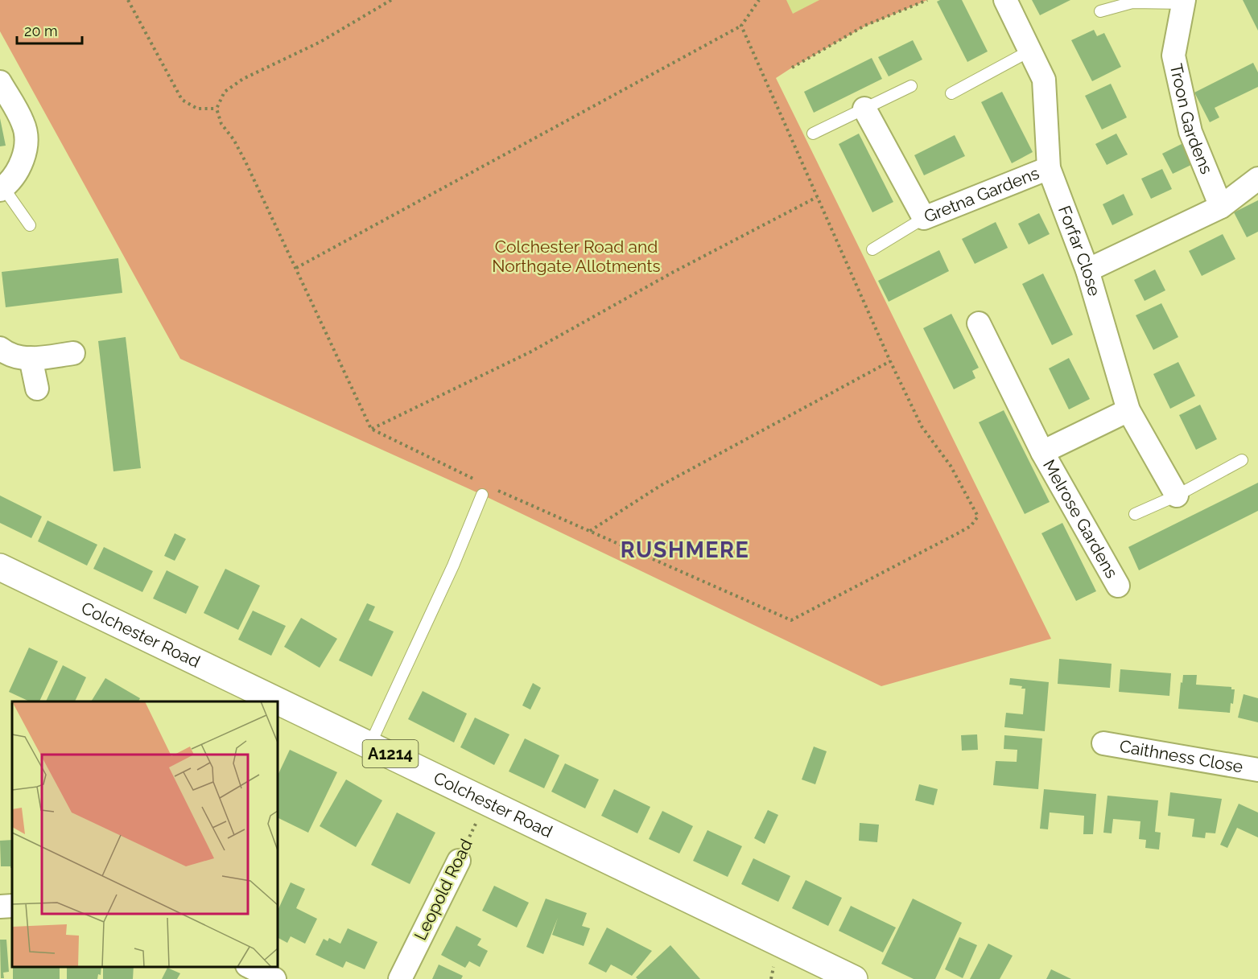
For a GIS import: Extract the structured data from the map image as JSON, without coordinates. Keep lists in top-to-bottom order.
{
  "streets": {
    "main road": ["Colchester Road", "A1214"],
    "street": [
      "Troon Gardens",
      "Gretna Gardens",
      "Forfar Close",
      "Melrose Gardens",
      "Caithness Close",
      "Leopold Road"
    ]
  },
  "crossings": [
    ["Gretna Gardens", "Forfar Close"],
    ["Forfar Close", "Melrose Gardens"],
    ["Colchester Road", "Leopold Road"]
  ],
  "districts": ["RUSHMERE"],
  "parks": ["Colchester Road and Northgate Allotments"],
  "scale_bar": "20 m"
}
